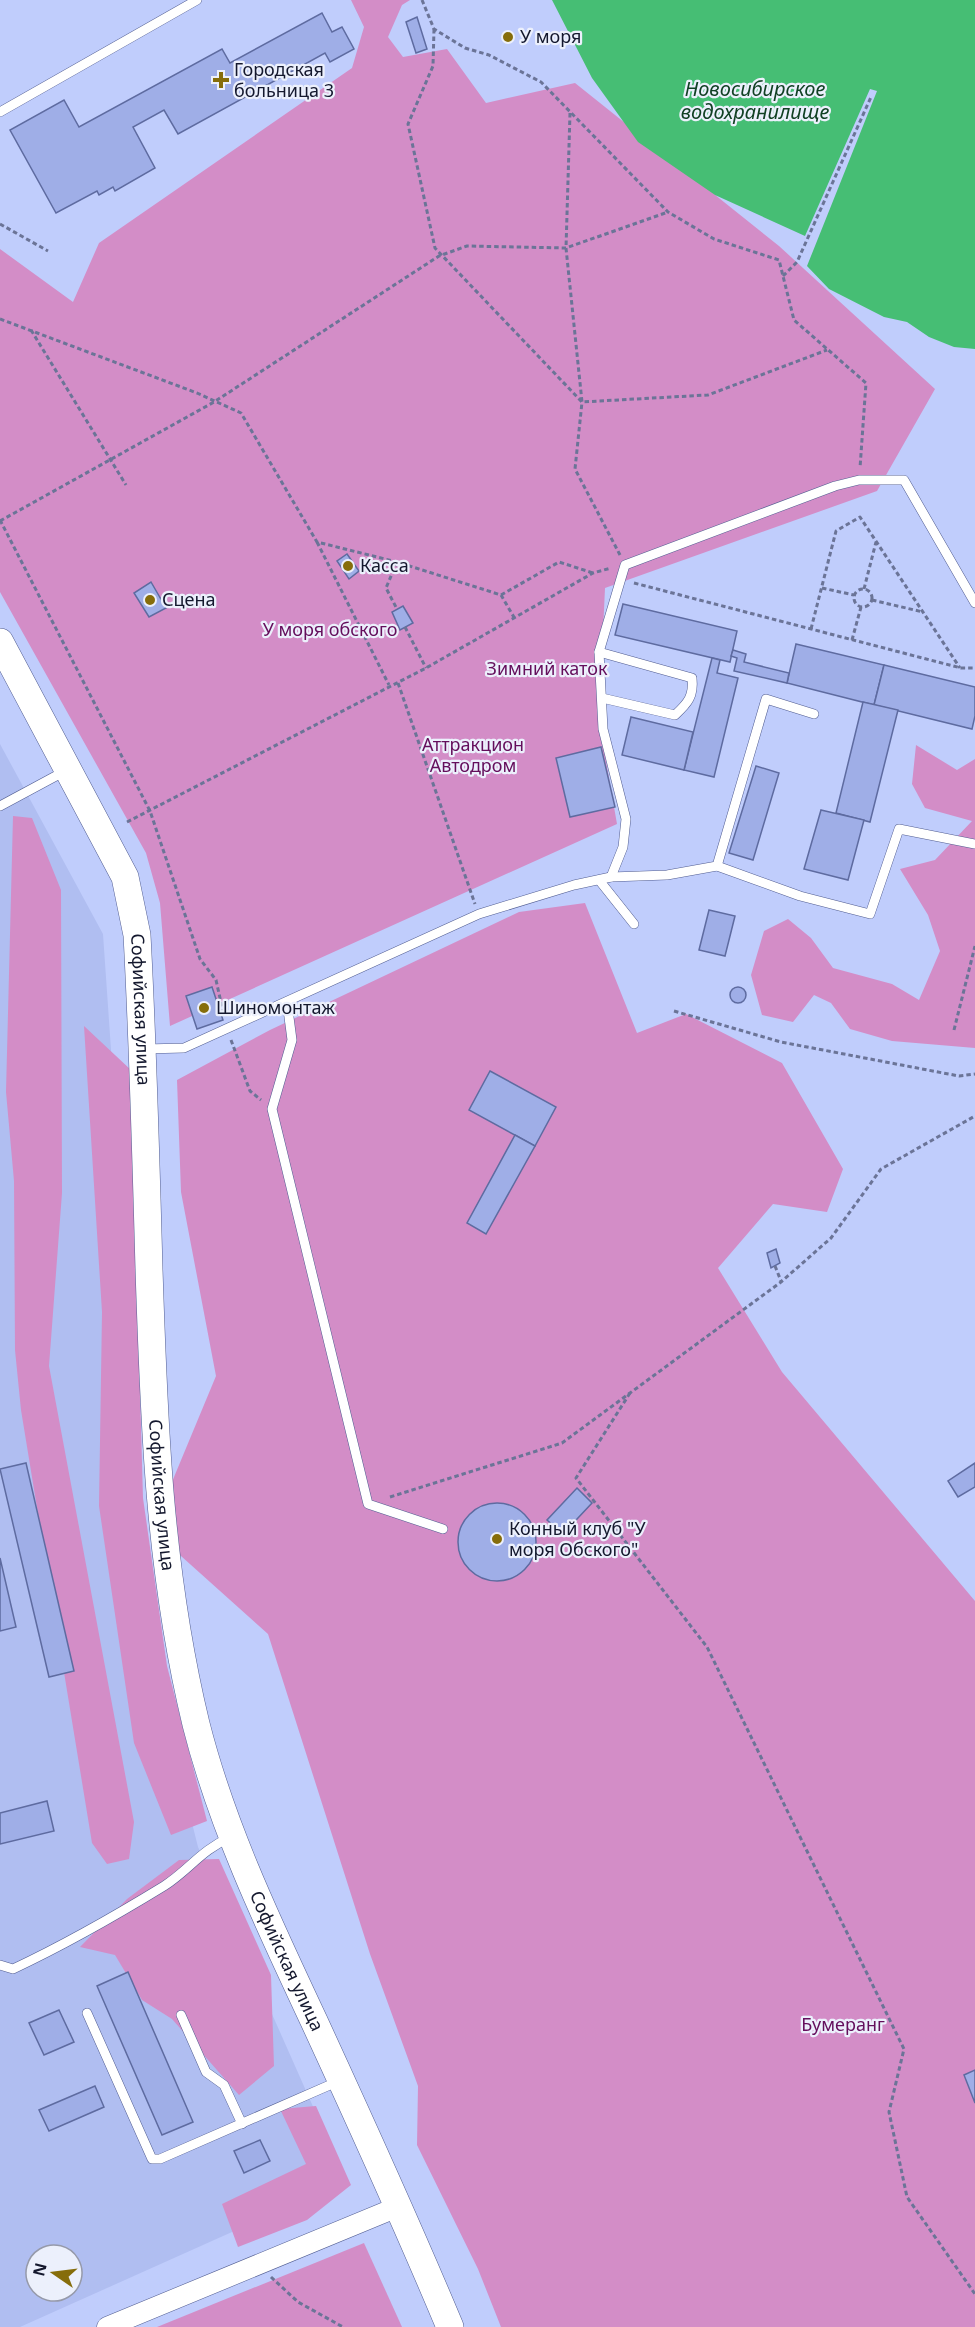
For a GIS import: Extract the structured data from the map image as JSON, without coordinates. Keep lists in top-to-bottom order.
{
  "streets": {
    "main road": ["Софийская улица"]
  },
  "water": ["Новосибирское водохранилище"],
  "parks": [
    "У моря обского",
    "Зимний каток",
    "Аттракцион Автодром",
    "Бумеранг"
  ],
  "places": {
    "other": [
      "У моря",
      "Касса",
      "Сцена",
      "Шиномонтаж",
      "Конный клуб \"У моря Обского\""
    ],
    "health": ["Городская больница 3"]
  },
  "north": "left"
}
